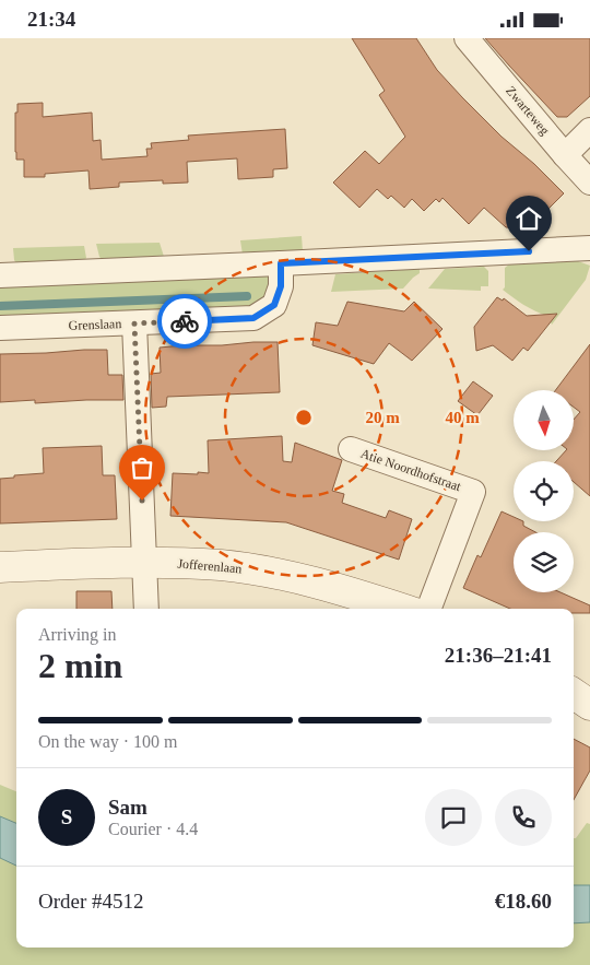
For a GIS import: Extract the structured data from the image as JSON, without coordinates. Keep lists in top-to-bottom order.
{
  "streets": {
    "street": [
      "Zwarteweg",
      "Grenslaan",
      "Atie Noordhofstraat",
      "Jofferenlaan"
    ]
  },
  "north": "bottom",
  "page": {
    "status": "21:34",
    "heading": ["2 min", "Arriving in", "21:36–21:41"],
    "panel": [
      "Sam",
      "Courier · 4.4",
      "Order #4512",
      "€18.60"
    ],
    "bar": "On the way · 100 m",
    "round": "S"
  },
  "rings": ["20 m", "40 m"]
}
